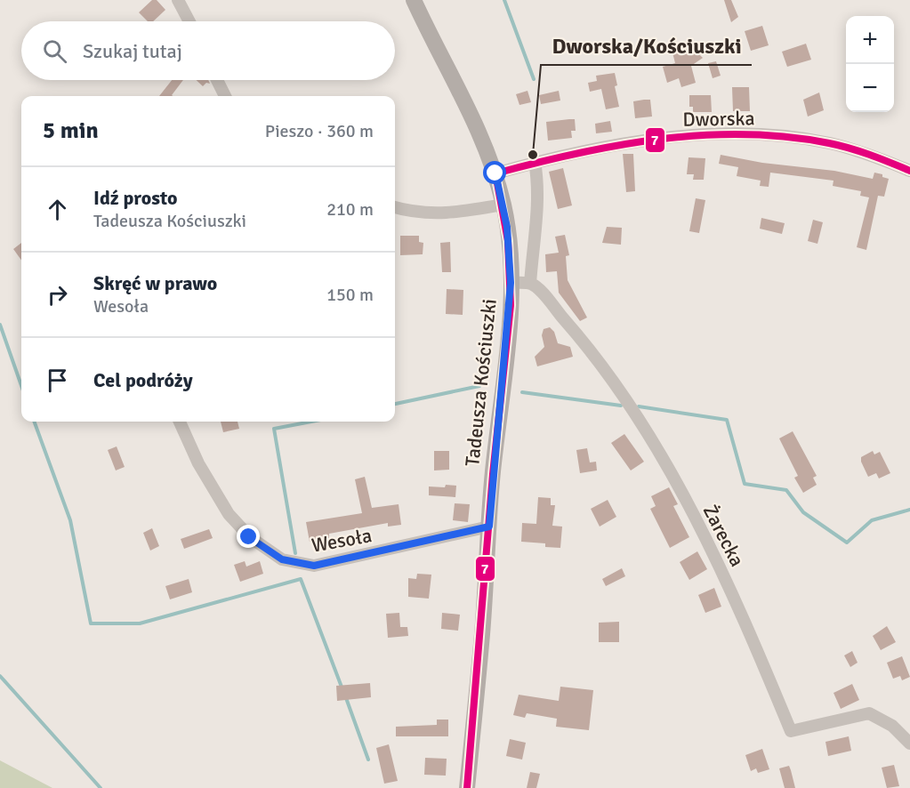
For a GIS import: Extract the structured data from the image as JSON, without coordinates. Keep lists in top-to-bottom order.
{
  "streets": {
    "main road": ["Tadeusza Kościuszki"],
    "street": ["Dworska", "Żarecka", "Wesoła"]
  },
  "crossings": [
    ["Dworska", "Tadeusza Kościuszki"],
    ["Tadeusza Kościuszki", "Wesoła"]
  ],
  "places": ["Dworska/Kościuszki"],
  "lines": ["transit line 7"],
  "page": {
    "map_buttons": ["+", "−"],
    "search": "Szukaj tutaj",
    "heading": ["5 min", "Pieszo · 360 m"],
    "list": [
      ["Idź prosto", "Tadeusza Kościuszki", "210 m"],
      ["Skręć w prawo", "Wesoła", "150 m"],
      "Cel podróży"
    ]
  }
}
